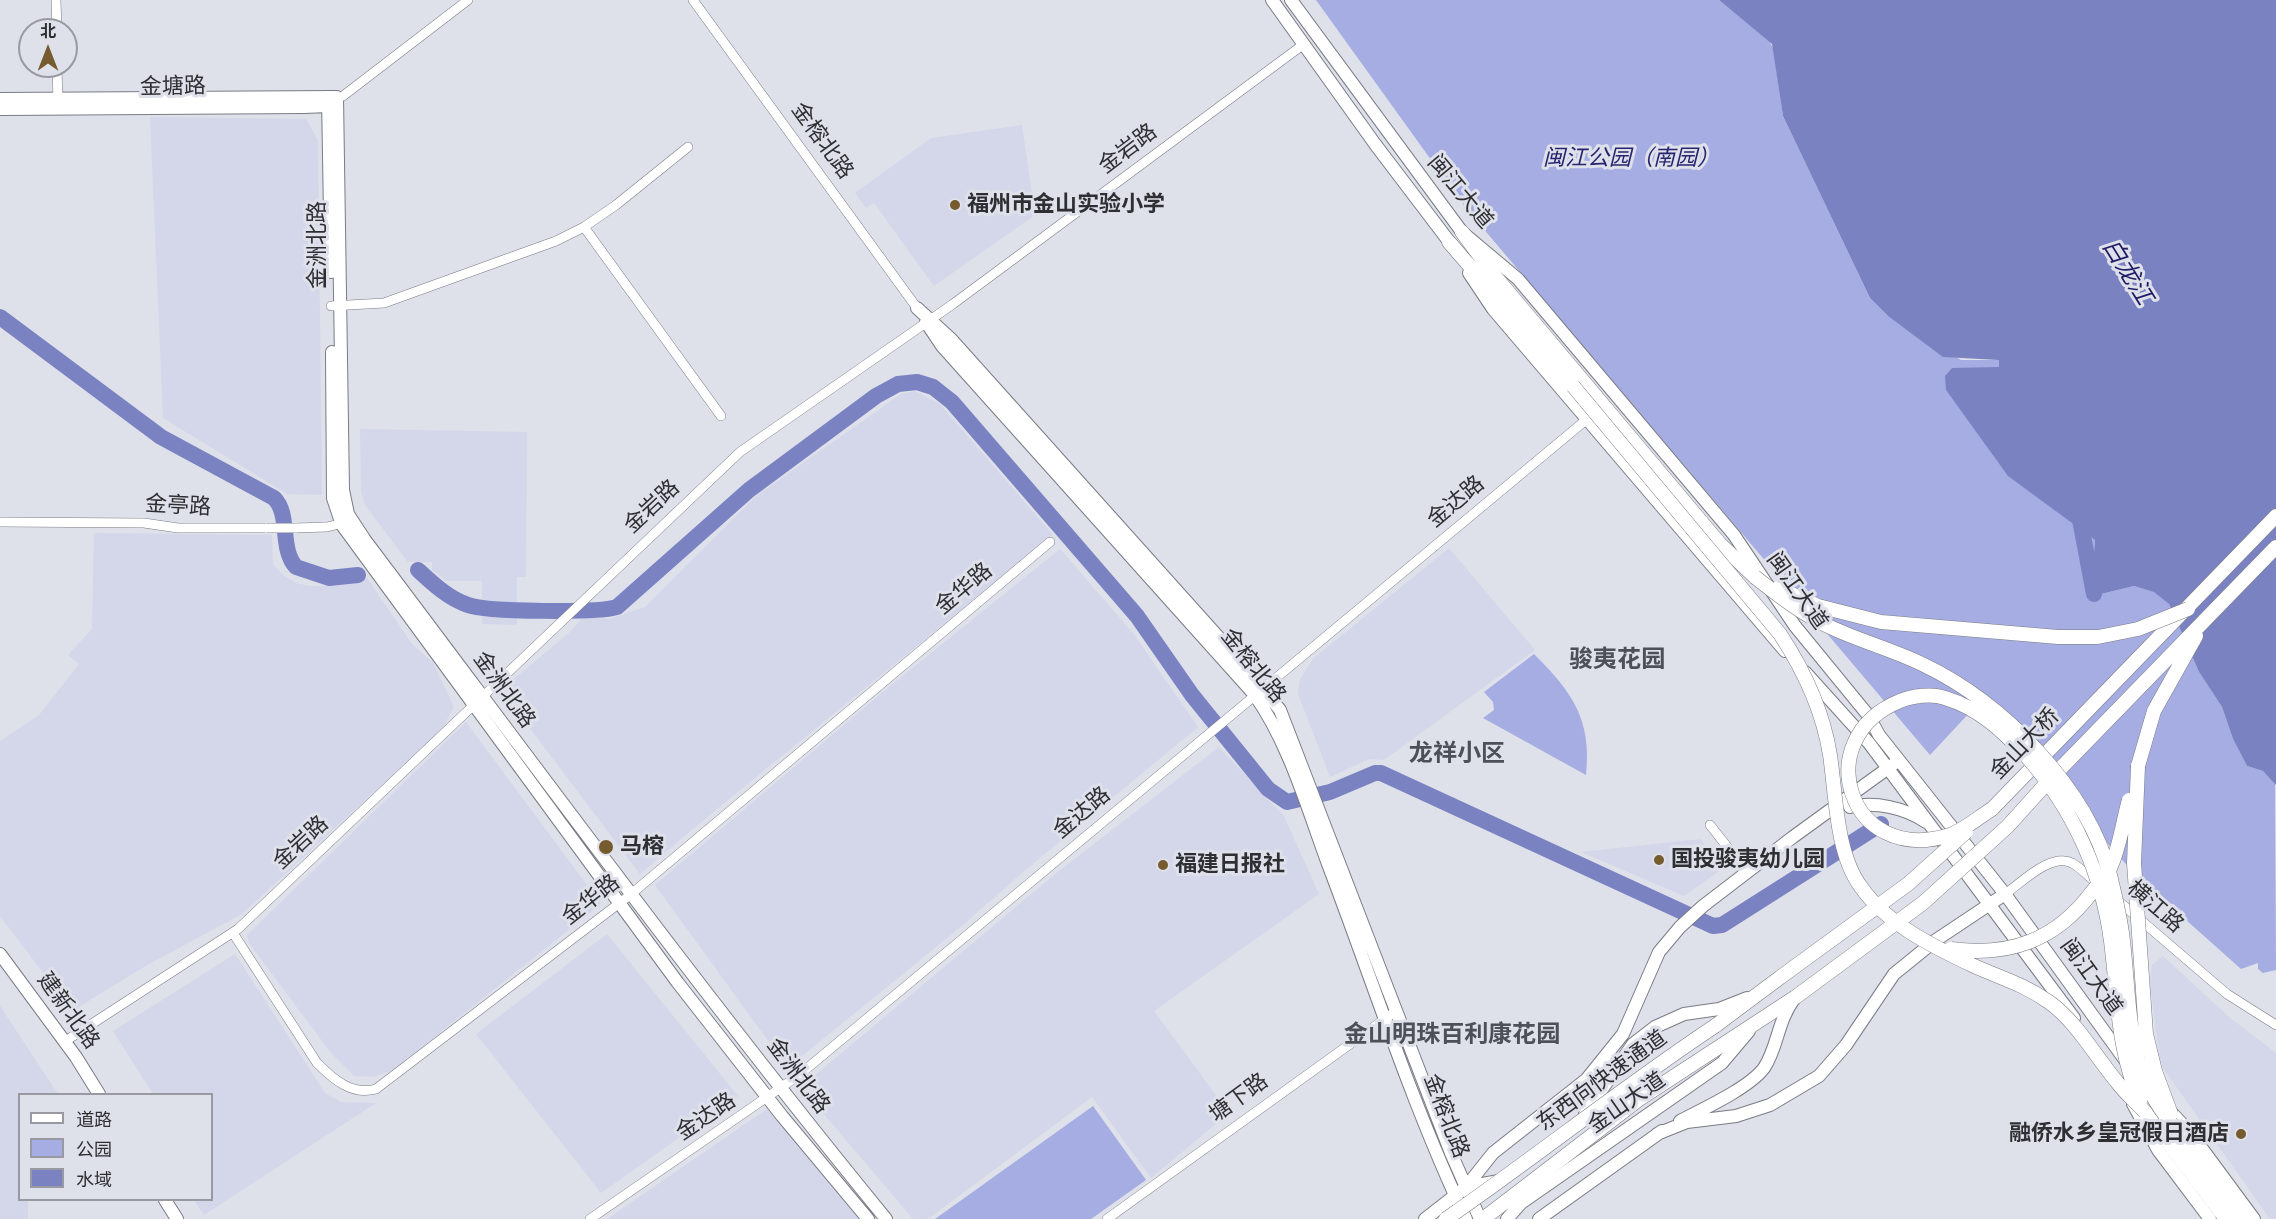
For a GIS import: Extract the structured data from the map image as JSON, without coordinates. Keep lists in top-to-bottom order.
{
  "streets": {
    "highway": ["金山大桥", "东西向快速通道"],
    "main road": [
      "金塘路",
      "金榕北路",
      "闽江大道",
      "金洲北路",
      "建新北路",
      "金山大道"
    ],
    "street": [
      "金岩路",
      "金达路",
      "金亭路",
      "金华路",
      "横江路",
      "塘下路"
    ]
  },
  "crossings": [
    ["金塘路", "金洲北路"],
    ["金榕北路", "金岩路"],
    ["金榕北路", "金达路"],
    ["金榕北路", "东西向快速通道"],
    ["金榕北路", "塘下路"],
    ["金榕北路", "金山大道"],
    ["金岩路", "闽江大道"],
    ["金岩路", "金洲北路"],
    ["金岩路", "金华路"],
    ["金岩路", "建新北路"],
    ["闽江大道", "金达路"],
    ["闽江大道", "横江路"],
    ["金洲北路", "金达路"],
    ["金洲北路", "金亭路"],
    ["金洲北路", "金华路"],
    ["金山大桥", "东西向快速通道"],
    ["东西向快速通道", "金山大道"]
  ],
  "districts": ["骏夷花园", "龙祥小区", "金山明珠百利康花园"],
  "water": ["白龙江"],
  "parks": ["闽江公园（南园）"],
  "places": [
    "福州市金山实验小学",
    "马榕",
    "国投骏夷幼儿园",
    "福建日报社",
    "融侨水乡皇冠假日酒店"
  ],
  "legend": ["道路", "公园", "水域"],
  "north": "top"
}
